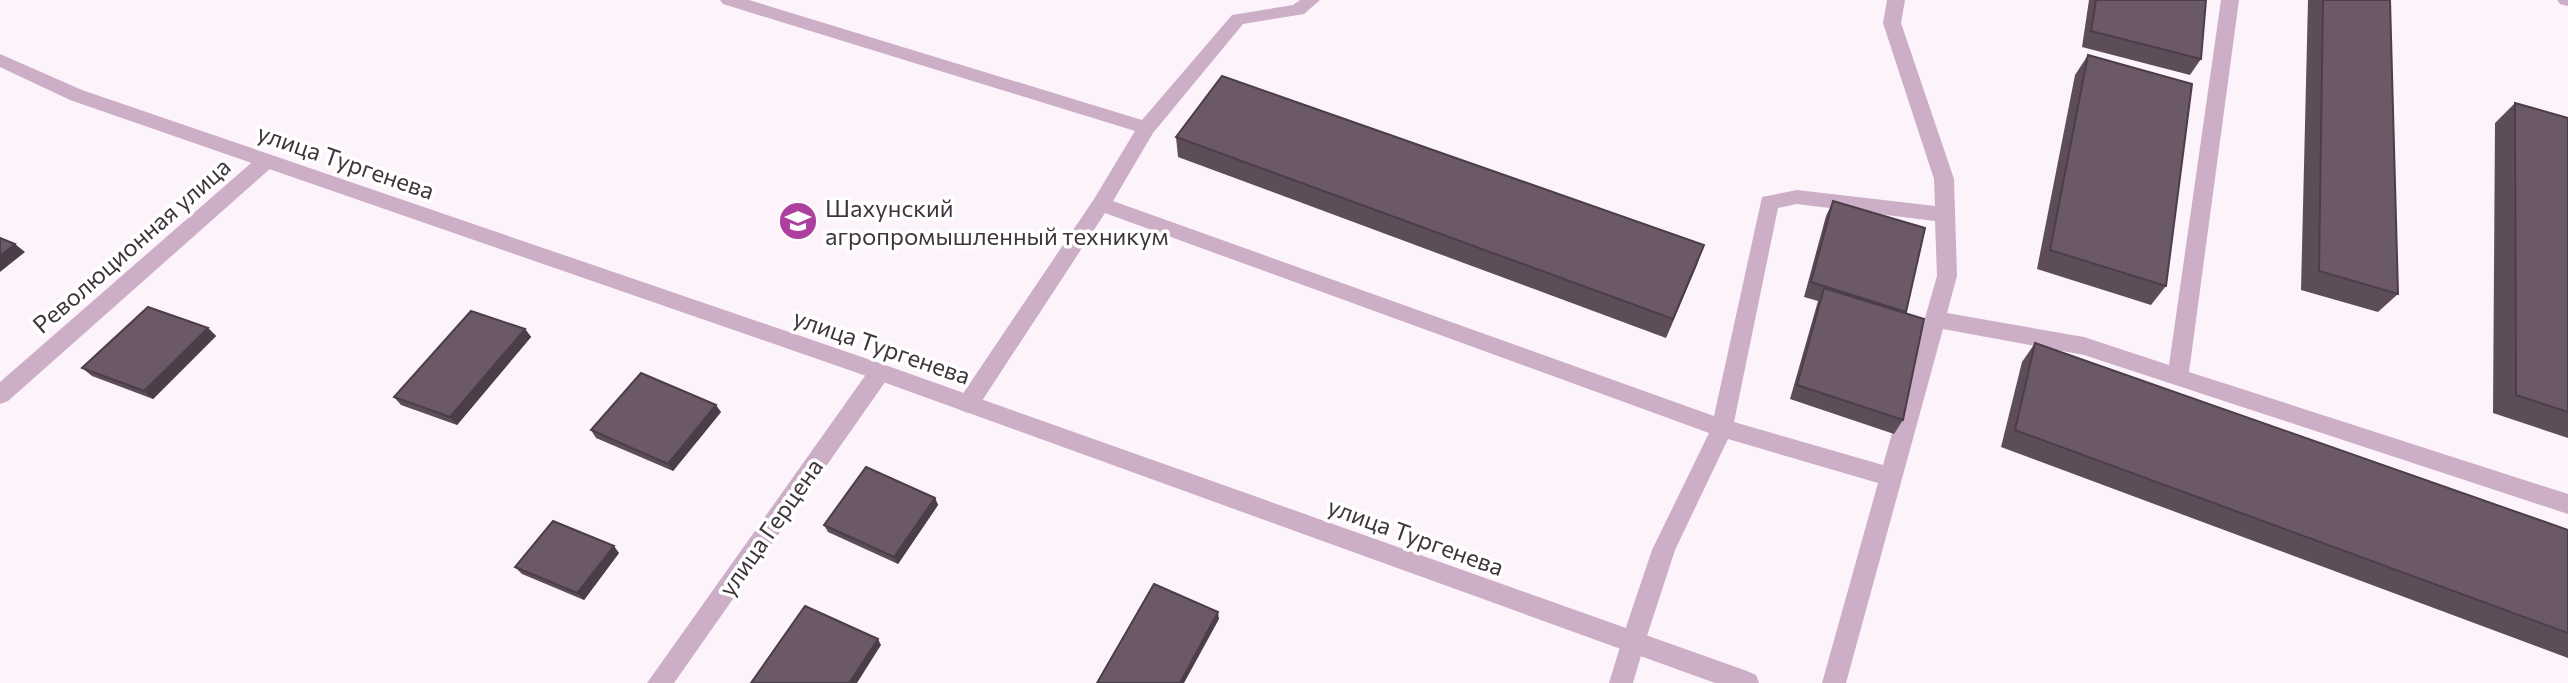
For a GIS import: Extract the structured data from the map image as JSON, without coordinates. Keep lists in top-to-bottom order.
{
  "streets": {
    "street": ["улица Тургенева", "Революционная улица", "улица Герцена"]
  },
  "crossings": [
    ["улица Тургенева", "Революционная улица"],
    ["улица Тургенева", "улица Герцена"]
  ],
  "places": {
    "school or university": ["Шахунский агропромышленный техникум"]
  }
}
